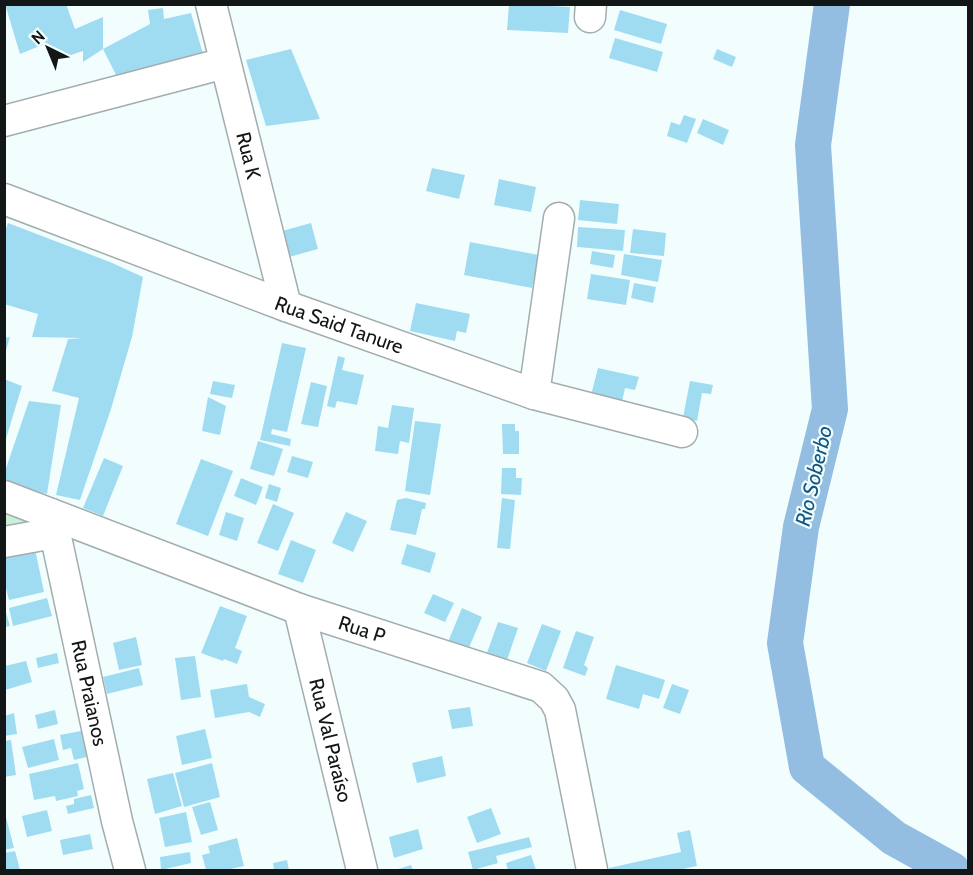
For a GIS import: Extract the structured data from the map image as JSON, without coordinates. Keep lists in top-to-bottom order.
{
  "streets": {
    "street": [
      "Rua K",
      "Rua Said Tanure",
      "Rua P",
      "Rua Praianos",
      "Rua Val Paraíso"
    ]
  },
  "crossings": [
    ["Rua K", "Rua Said Tanure"],
    ["Rua P", "Rua Praianos"],
    ["Rua P", "Rua Val Paraíso"]
  ],
  "water": ["Rio Soberbo"],
  "north": "top left"
}
